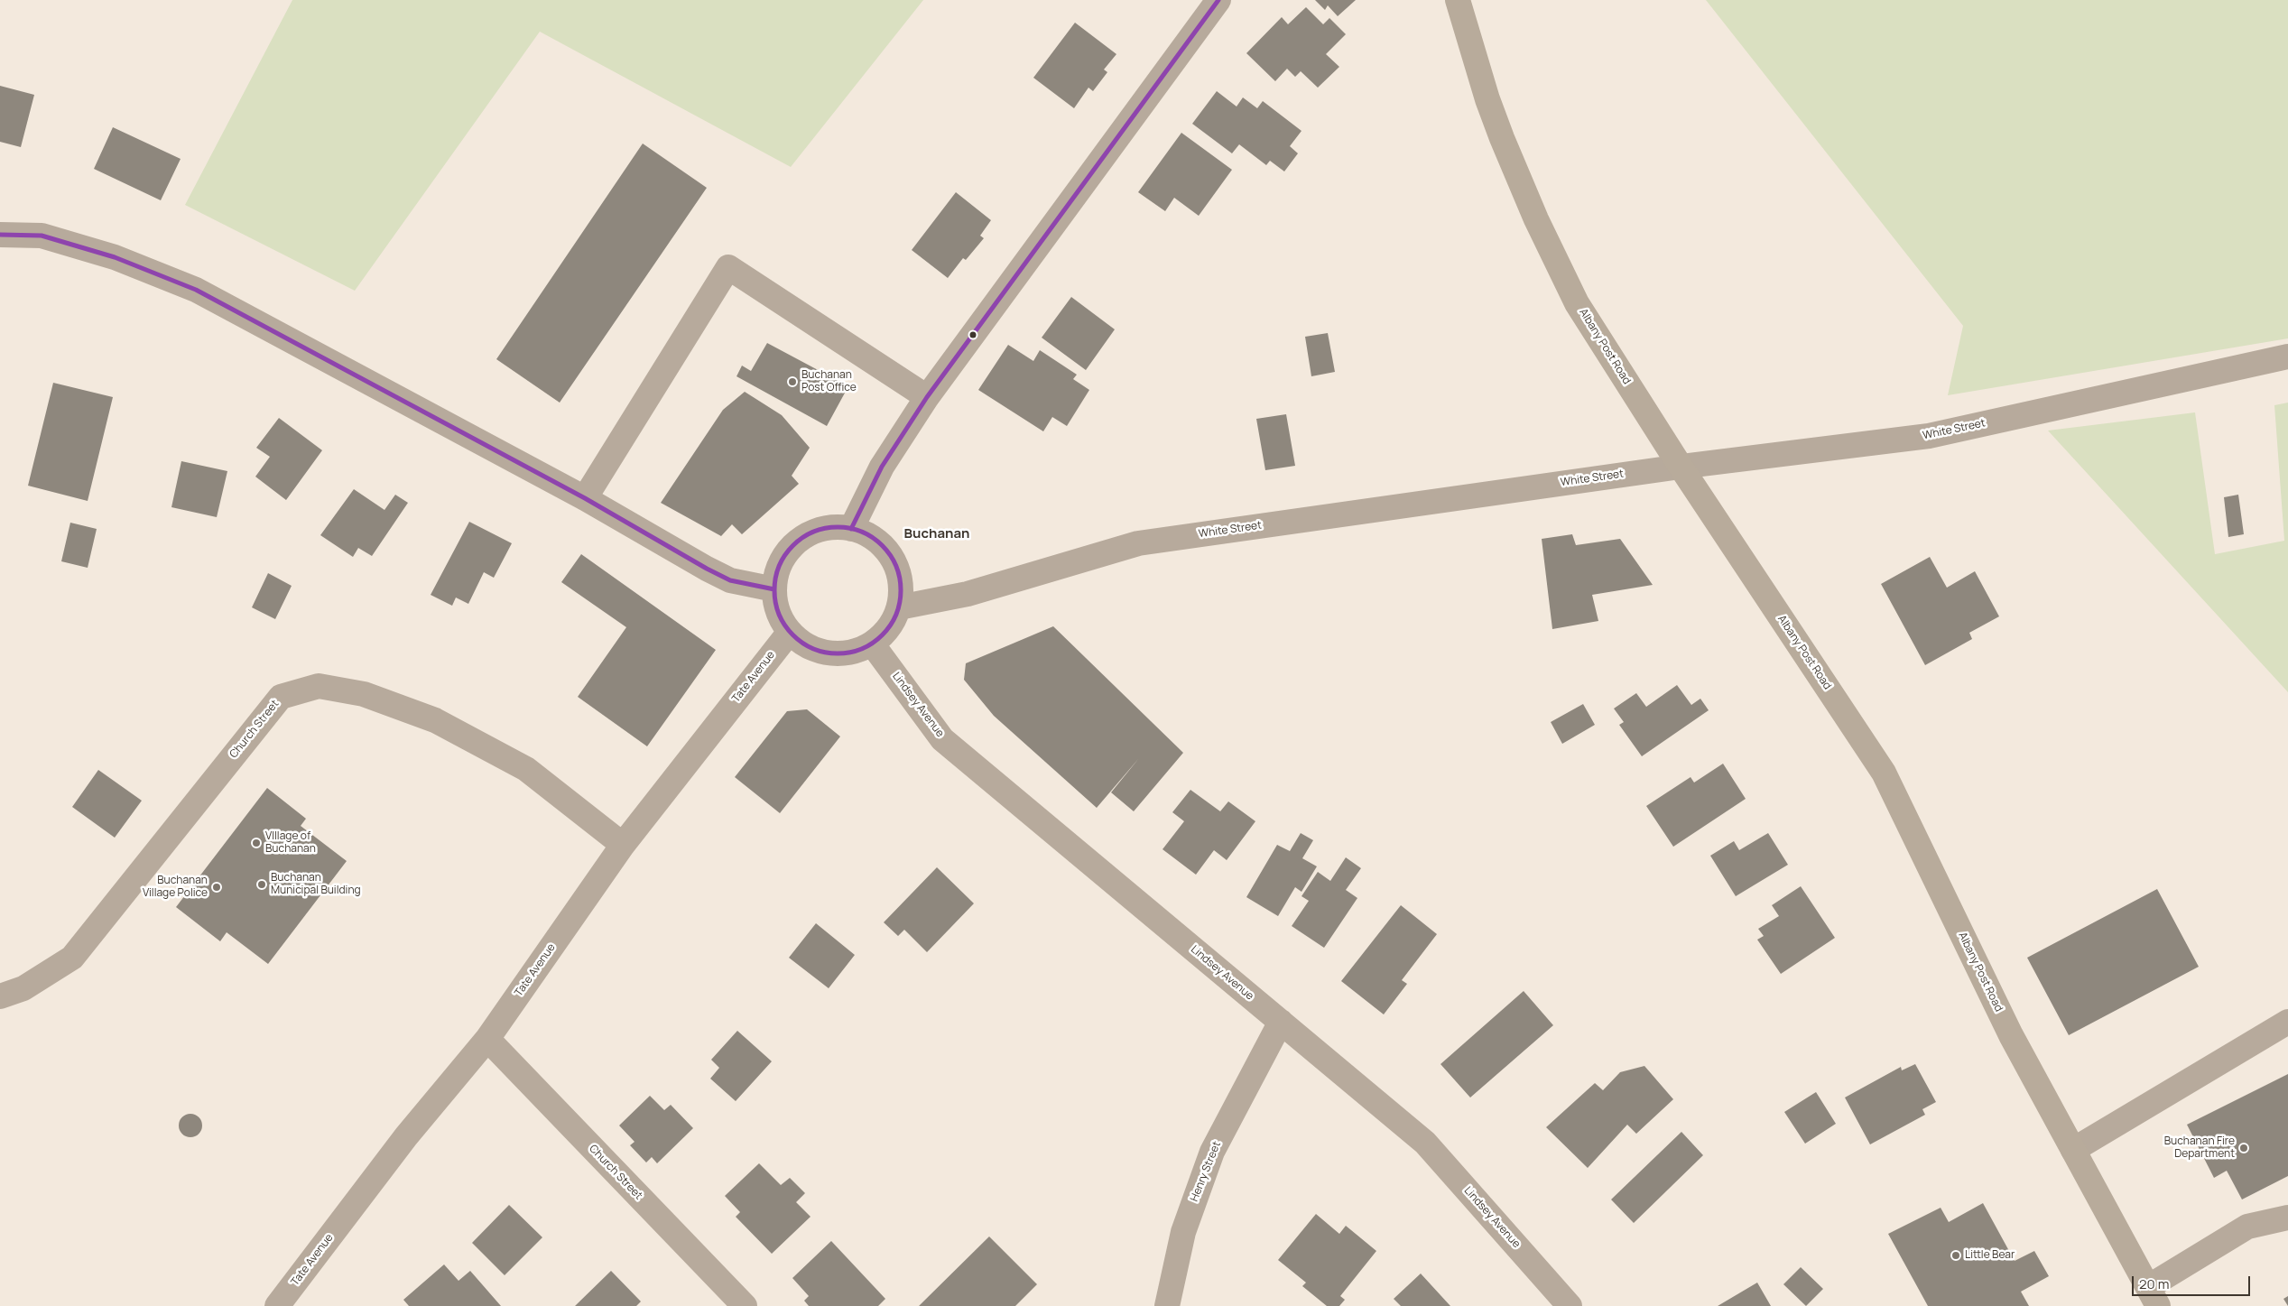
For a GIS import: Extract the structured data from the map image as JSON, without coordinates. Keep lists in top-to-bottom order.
{
  "streets": {
    "main road": ["Albany Post Road"],
    "street": [
      "White Street",
      "Tate Avenue",
      "Lindsey Avenue",
      "Church Street",
      "Henry Street"
    ]
  },
  "crossings": [
    ["Albany Post Road", "White Street"],
    ["White Street", "Tate Avenue"],
    ["White Street", "Lindsey Avenue"],
    ["Tate Avenue", "Lindsey Avenue"],
    ["Tate Avenue", "Church Street"],
    ["Lindsey Avenue", "Henry Street"]
  ],
  "districts": ["Buchanan"],
  "places": [
    "Buchanan Post Office",
    "VIllage of Buchanan",
    "Buchanan Municipal Building",
    "Buchanan Village Police",
    "Buchanan Fire Department",
    "Little Bear"
  ],
  "scale_bar": "20 m"
}
